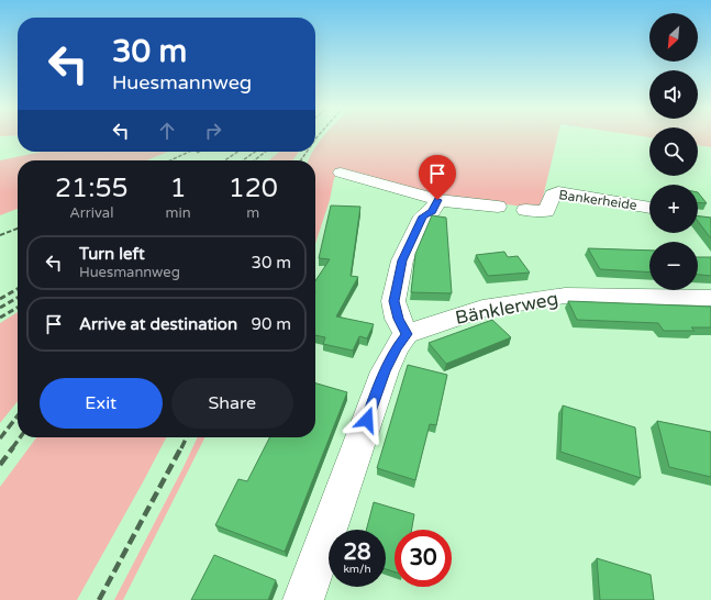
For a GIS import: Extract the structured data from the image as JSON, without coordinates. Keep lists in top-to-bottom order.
{
  "streets": {
    "street": ["Bankerheide", "Bänklerweg"]
  },
  "north": "bottom left",
  "page": {
    "map_buttons": ["+", "−"],
    "turn": ["30 m", "Huesmannweg"],
    "eta": [
      "21:55",
      "Arrival",
      "1",
      "min",
      "120",
      "m"
    ],
    "list": [
      {
        "name": "Turn left",
        "note": "Huesmannweg",
        "value": "30 m"
      },
      {
        "name": "Arrive at destination",
        "value": "90 m"
      }
    ],
    "buttons": ["Exit", "Share"],
    "speed": "28 km/h",
    "limit": "30"
  }
}
